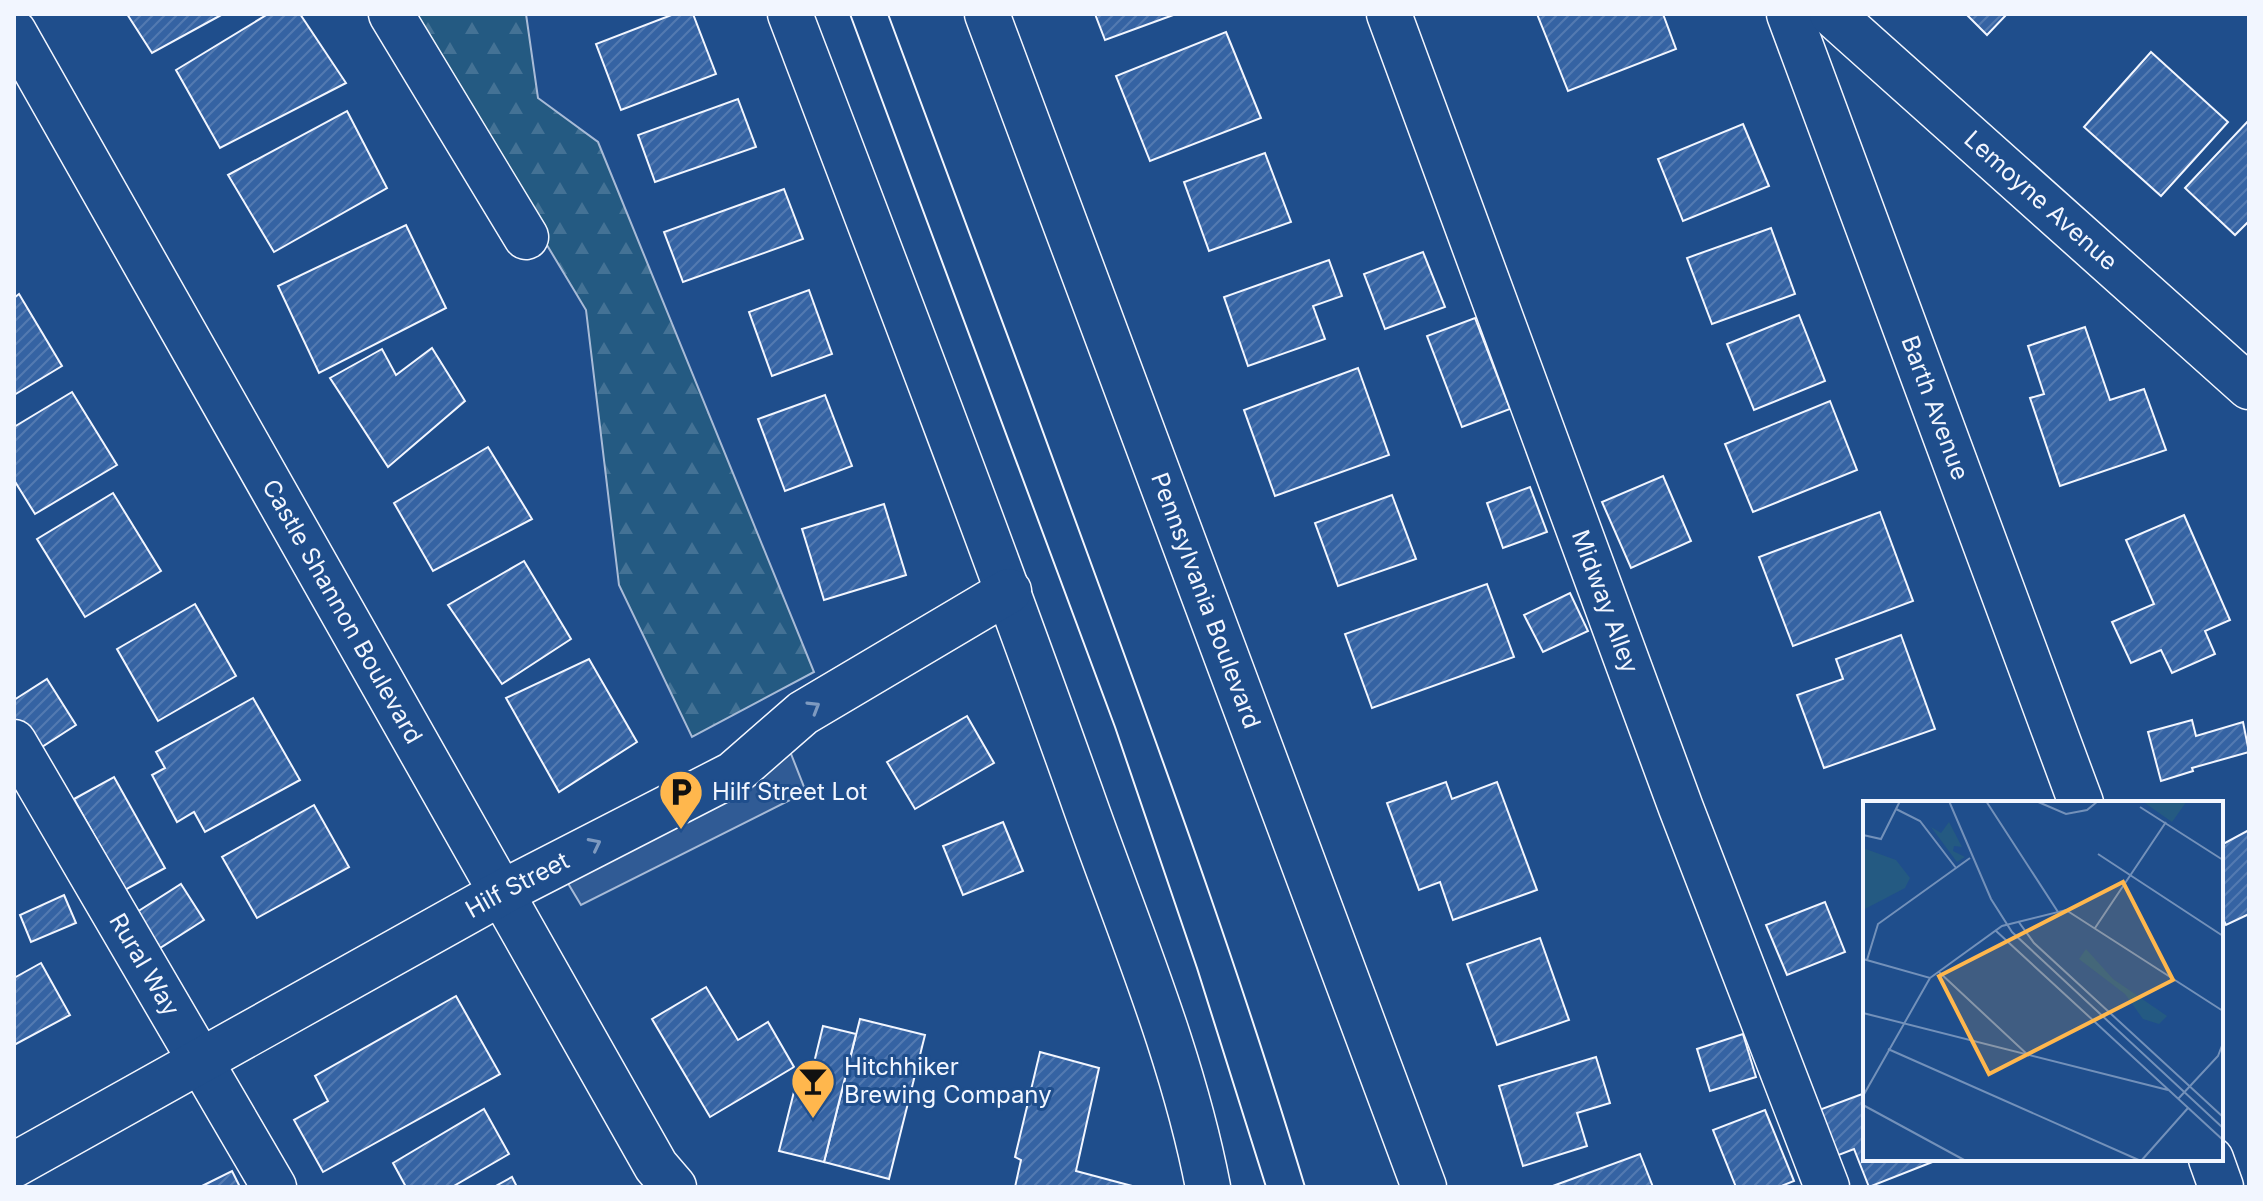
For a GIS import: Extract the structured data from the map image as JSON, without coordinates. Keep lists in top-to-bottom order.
{
  "streets": {
    "street": [
      "Lemoyne Avenue",
      "Barth Avenue",
      "Pennsylvania Boulevard",
      "Midway Alley",
      "Castle Shannon Boulevard",
      "Hilf Street",
      "Rural Way"
    ]
  },
  "crossings": [
    ["Castle Shannon Boulevard", "Hilf Street"],
    ["Hilf Street", "Rural Way"]
  ],
  "one_way": ["Hilf Street"],
  "places": {
    "parking": ["Hilf Street Lot"],
    "bar": ["Hitchhiker Brewing Company"]
  }
}
